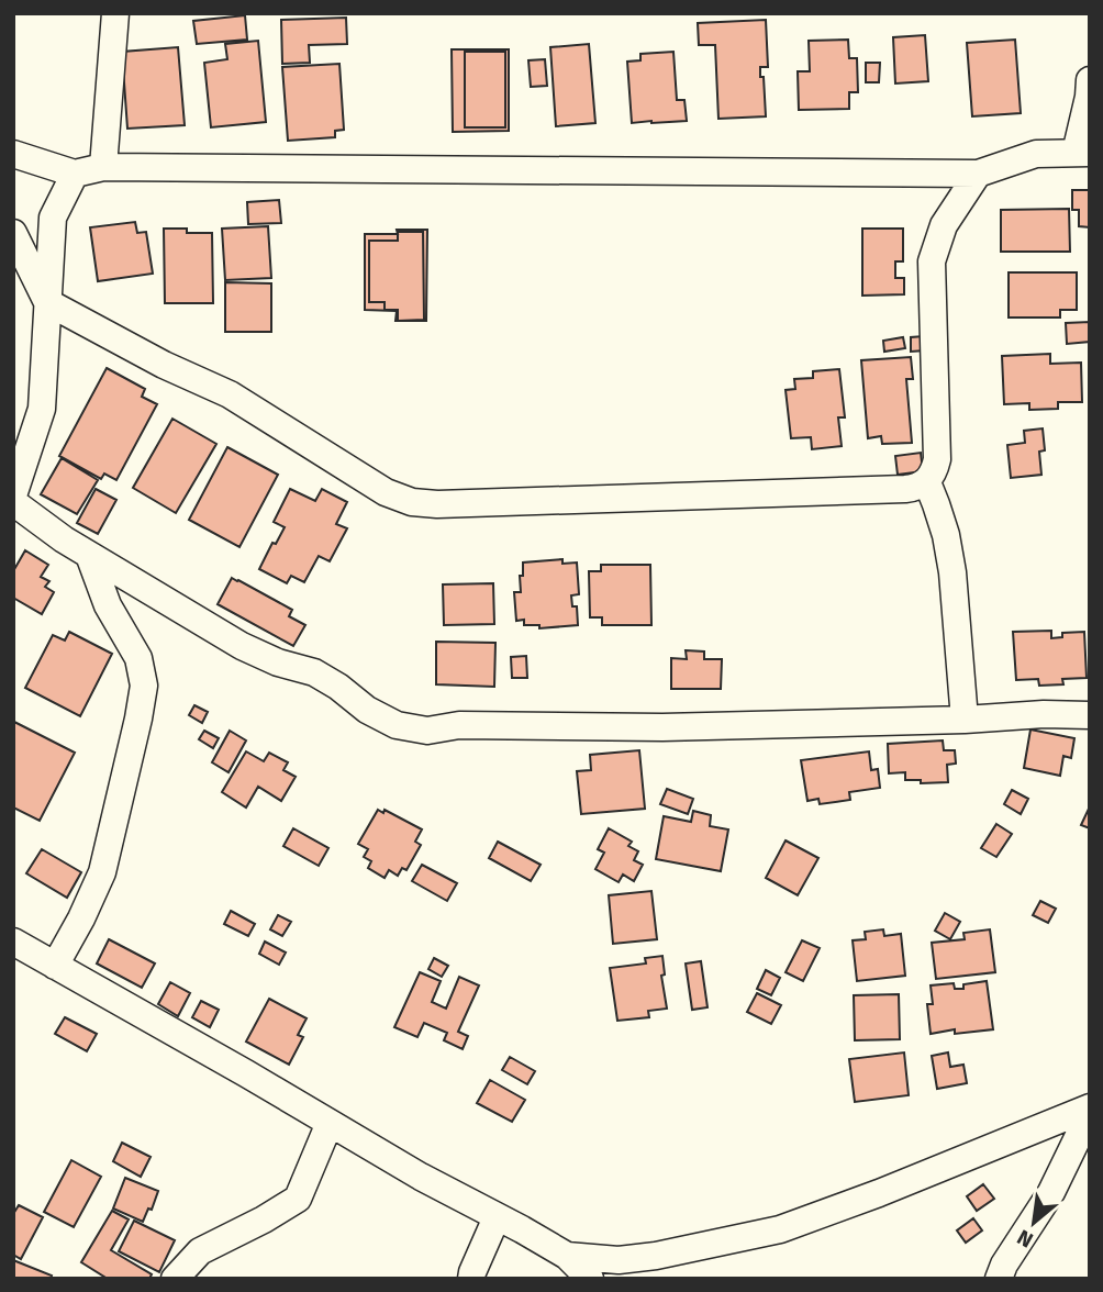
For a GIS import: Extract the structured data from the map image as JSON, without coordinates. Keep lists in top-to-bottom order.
{
  "north": "bottom left"
}
